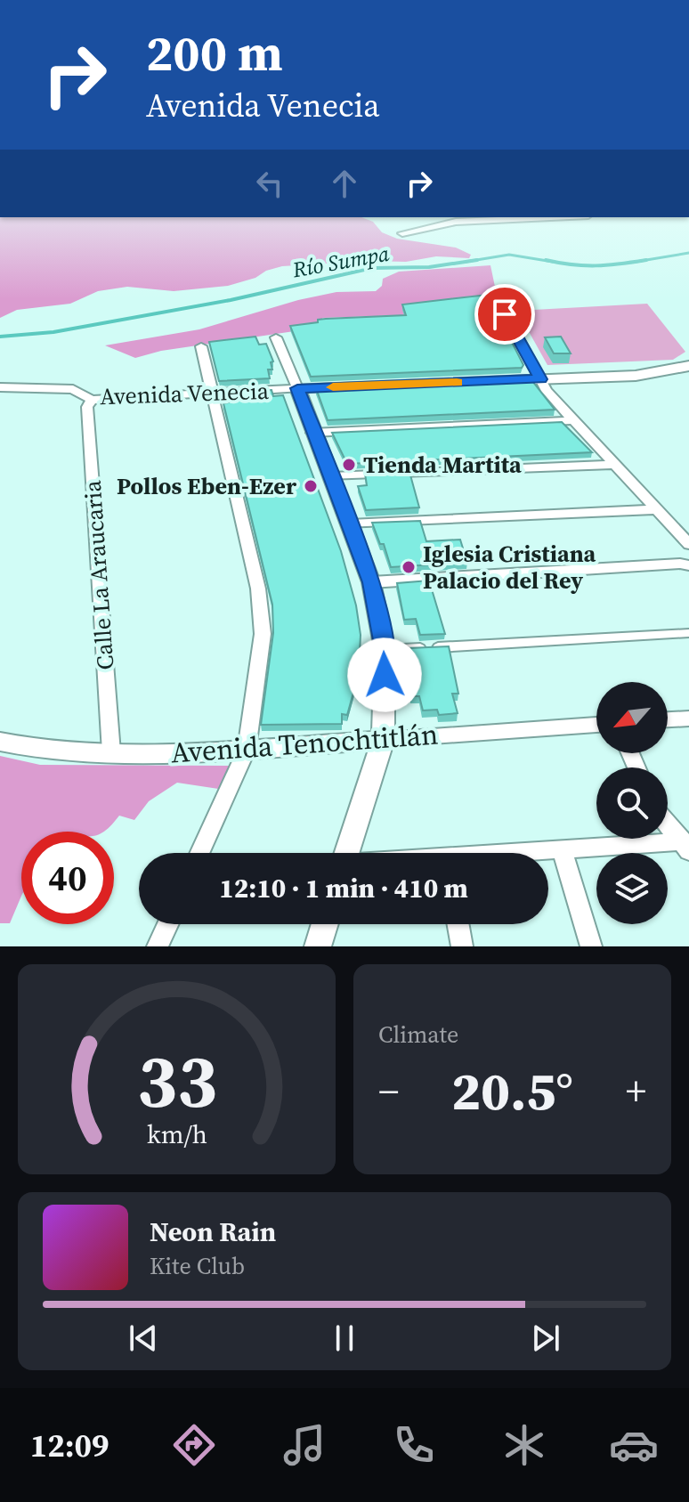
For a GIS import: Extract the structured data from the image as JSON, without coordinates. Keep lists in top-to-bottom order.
{
  "streets": {
    "street": ["Avenida Venecia", "Calle La Araucaria", "Avenida Tenochtitlán"]
  },
  "crossings": [
    ["Avenida Venecia", "Calle La Araucaria"],
    ["Calle La Araucaria", "Avenida Tenochtitlán"]
  ],
  "water": ["Río Sumpa"],
  "places": ["Tienda Martita", "Pollos Eben-Ezer", "Iglesia Cristiana Palacio del Rey"],
  "north": "bottom left",
  "page": {
    "turn": ["200 m", "Avenida Venecia"],
    "limit": "40",
    "trip": "12:10 · 1 min · 410 m",
    "tile": "Climate",
    "heat": ["−", "20.5°", "+"],
    "song": ["Neon Rain", "Kite Club"],
    "tabs": "12:09",
    "gauge": ["33", "km/h"]
  }
}
